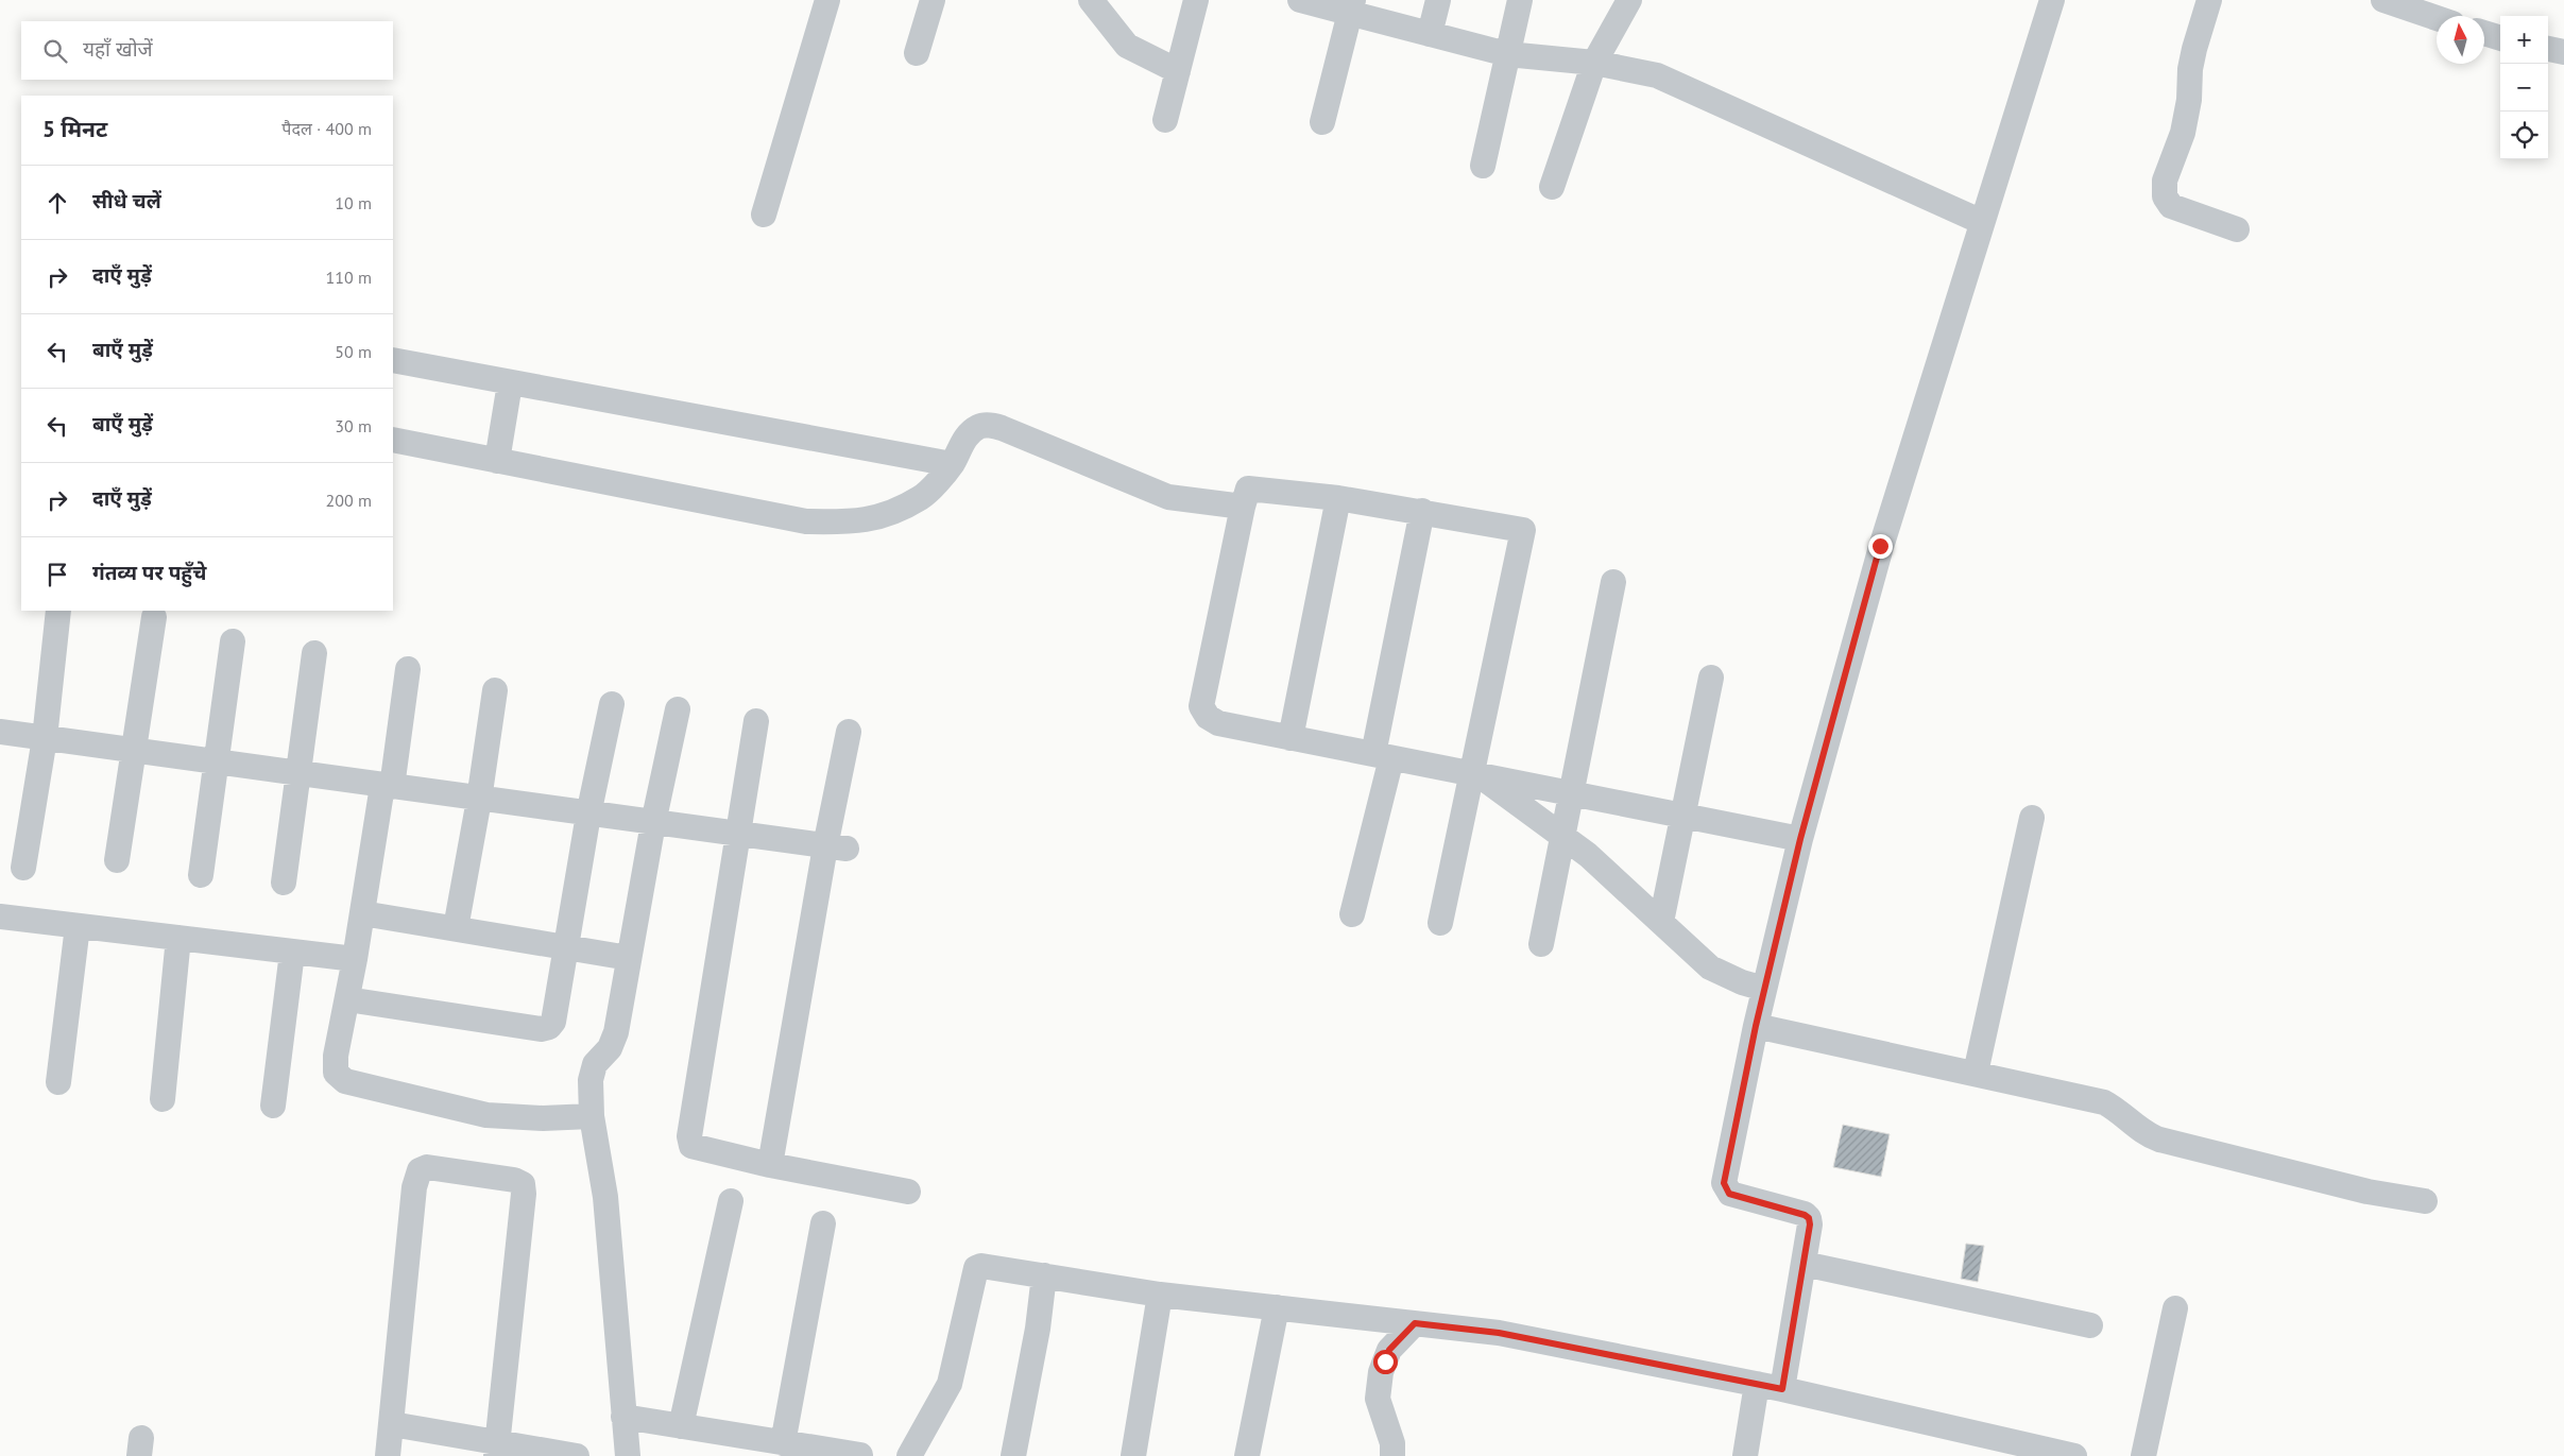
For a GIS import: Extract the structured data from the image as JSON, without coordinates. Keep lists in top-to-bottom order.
{
  "north": "top",
  "page": {
    "map_buttons": ["+", "−"],
    "search": "यहाँ खोजें",
    "heading": ["5 मिनट", "पैदल · 400 m"],
    "list": [
      ["सीधे चलें", "10 m"],
      ["दाएँ मुड़ें", "110 m"],
      ["बाएँ मुड़ें", "50 m"],
      ["बाएँ मुड़ें", "30 m"],
      ["दाएँ मुड़ें", "200 m"],
      "गंतव्य पर पहुँचे"
    ]
  }
}
